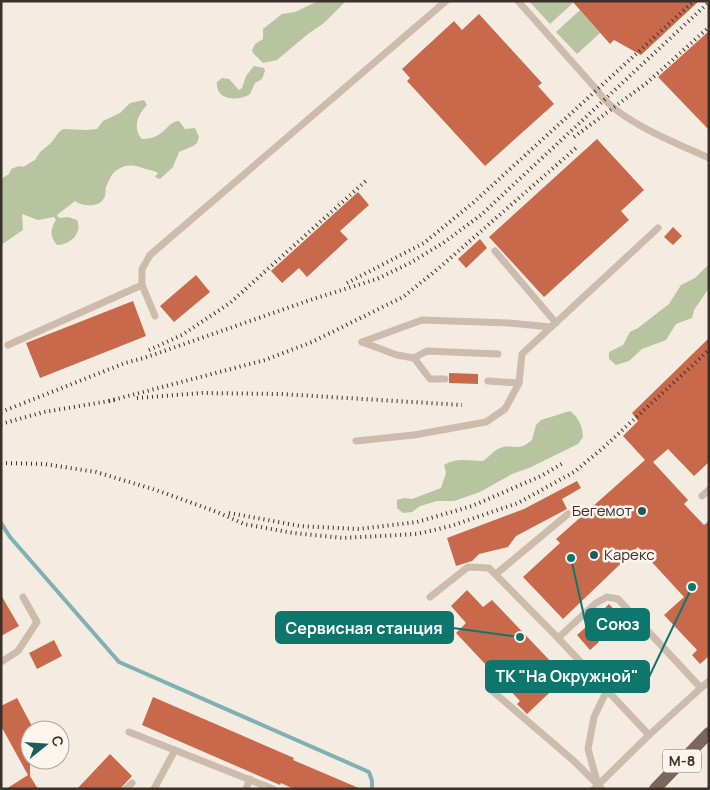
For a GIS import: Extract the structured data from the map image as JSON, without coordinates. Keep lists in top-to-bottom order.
{
  "streets": {
    "main road": ["М-8"]
  },
  "places": [
    "Бегемот",
    "Карекс",
    "Союз",
    "ТК \"На Окружной\"",
    "Сервисная станция"
  ],
  "north": "right"
}
